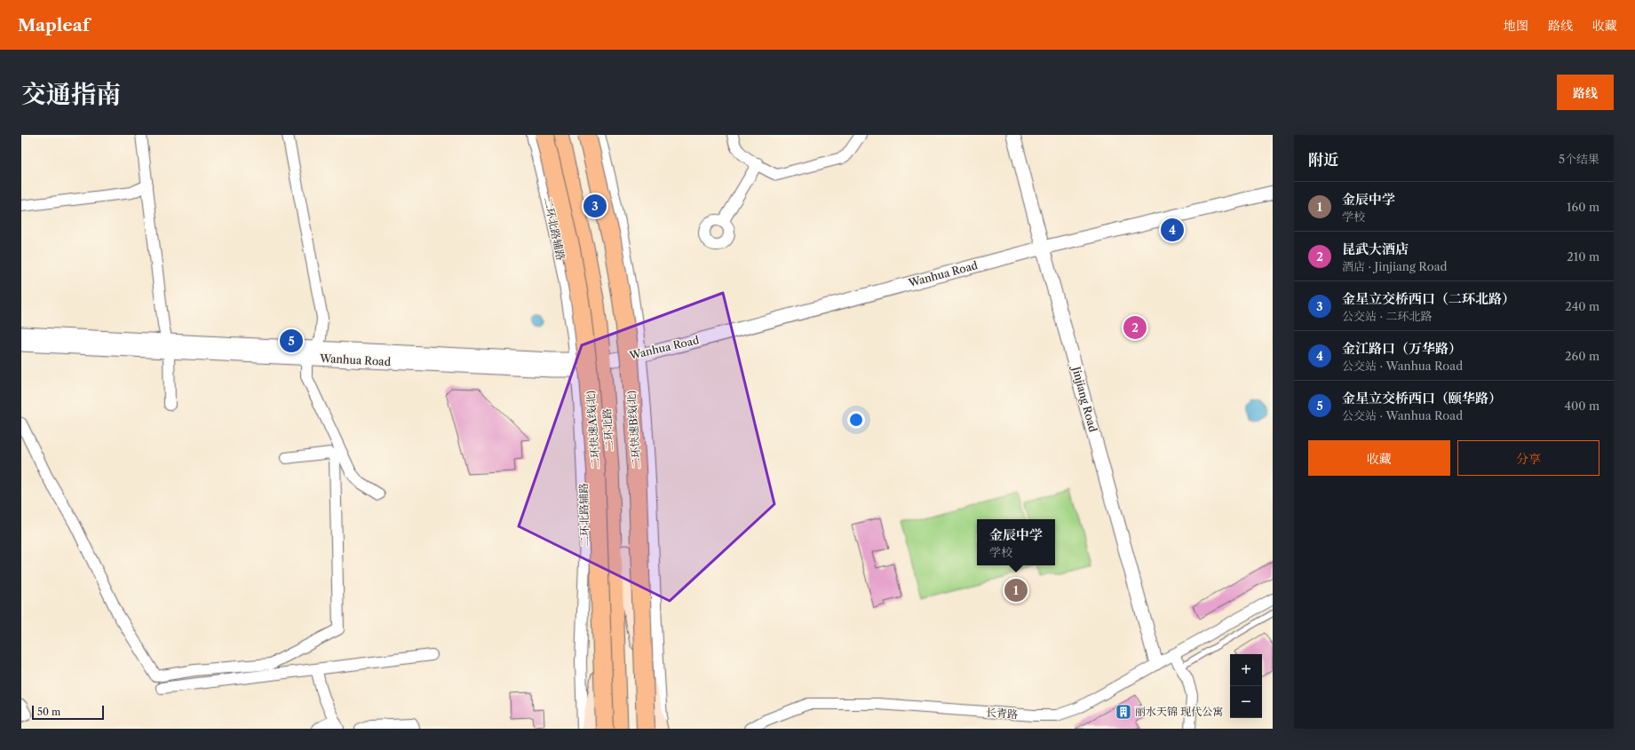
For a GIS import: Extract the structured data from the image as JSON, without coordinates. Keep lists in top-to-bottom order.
{
  "streets": {
    "highway": ["二环快速A线(北)", "二环快速B线(北)"],
    "main road": ["二环北路"],
    "street": [
      "二环北路辅路",
      "Wanhua Road",
      "Jinjiang Road",
      "长青路"
    ]
  },
  "crossings": [
    ["二环北路辅路", "Wanhua Road"],
    ["Wanhua Road", "Jinjiang Road"],
    ["Wanhua Road", "二环北路"],
    ["Jinjiang Road", "长青路"],
    ["二环快速A线(北)", "二环北路"],
    ["二环快速A线(北)", "二环快速B线(北)"],
    ["二环北路", "二环快速B线(北)"]
  ],
  "places": {
    "building": ["丽水天锦 现代公寓"]
  },
  "scale_bar": "50 m",
  "page": {
    "header": "Mapleaf",
    "nav": ["地图", "路线", "收藏"],
    "title": "交通指南",
    "buttons": [
      "路线",
      ["收藏", "分享"]
    ],
    "heading": ["附近", "5个结果"],
    "list": [
      {
        "mark": "1",
        "name": "金辰中学",
        "note": "学校",
        "value": "160 m"
      },
      {
        "mark": "2",
        "name": "昆武大酒店",
        "note": "酒店 · Jinjiang Road",
        "value": "210 m"
      },
      {
        "mark": "3",
        "name": "金星立交桥西口（二环北路）",
        "note": "公交站 · 二环北路",
        "value": "240 m"
      },
      {
        "mark": "4",
        "name": "金江路口（万华路）",
        "note": "公交站 · Wanhua Road",
        "value": "260 m"
      },
      {
        "mark": "5",
        "name": "金星立交桥西口（颐华路）",
        "note": "公交站 · Wanhua Road",
        "value": "400 m"
      }
    ],
    "pins": [
      "3",
      "4",
      "2",
      "5",
      "1"
    ],
    "popup": ["金辰中学", "学校"],
    "map_buttons": ["+", "−"],
    "scale": "50 m"
  }
}
